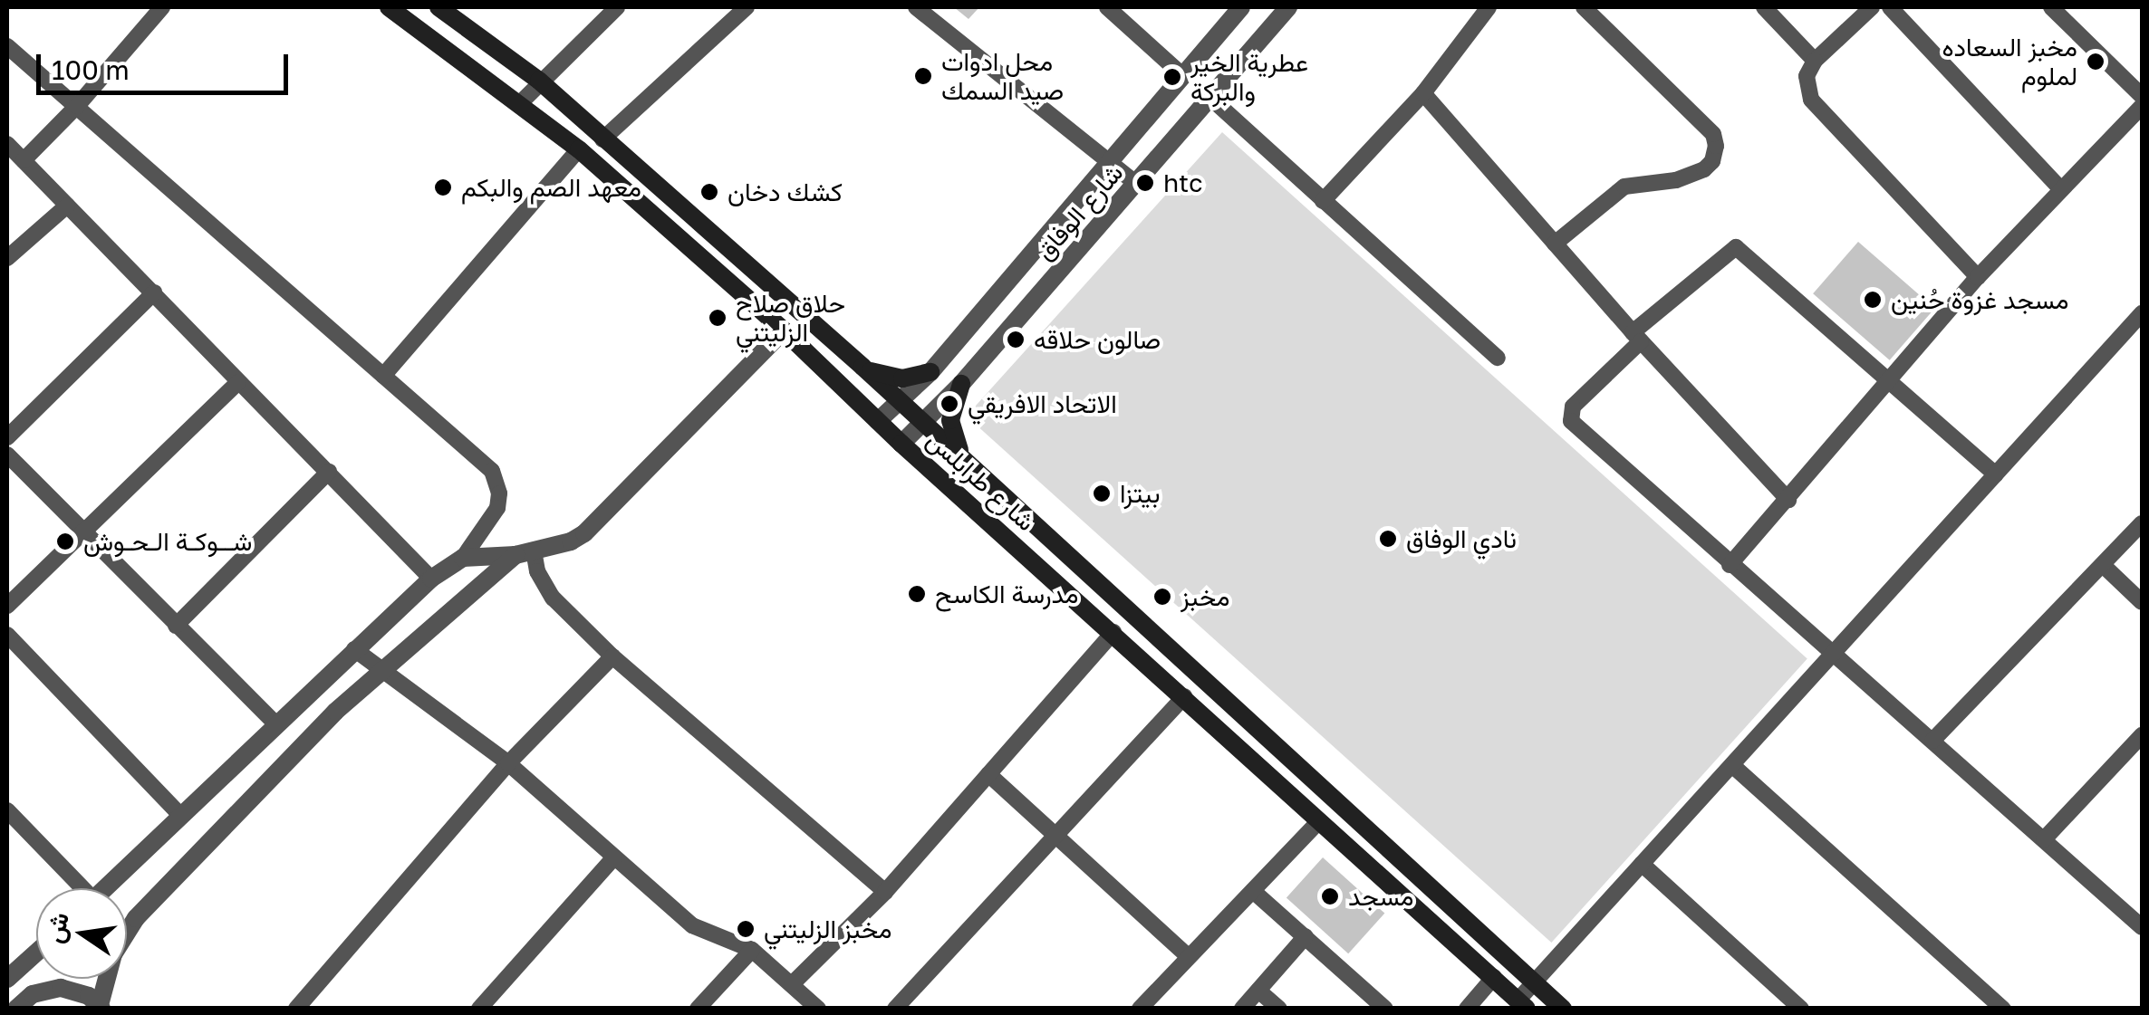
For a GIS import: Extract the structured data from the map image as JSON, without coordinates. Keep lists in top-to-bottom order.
{
  "streets": {
    "main road": ["شارع طرابلس"],
    "street": ["شارع الوفاق"]
  },
  "crossings": [
    ["شارع الوفاق", "شارع طرابلس"]
  ],
  "places": [
    "مخبز السعاده لملوم",
    "محل ادوات صيد السمك",
    "عطرية الخير والبركة",
    "htc",
    "معهد الصم والبكم",
    "كشك دخان",
    "مسجد غزوة حُنين",
    "حلاق صلاح الزليتني",
    "صالون حلاقه",
    "الاتحاد الافريقي",
    "بيتزا",
    "نادي الوفاق",
    "شــوكـة الـحـوش",
    "مدرسة الكاسح",
    "مخبز",
    "مسجد",
    "مخبز الزليتني"
  ],
  "scale_bar": "100 m",
  "north": "left"
}
